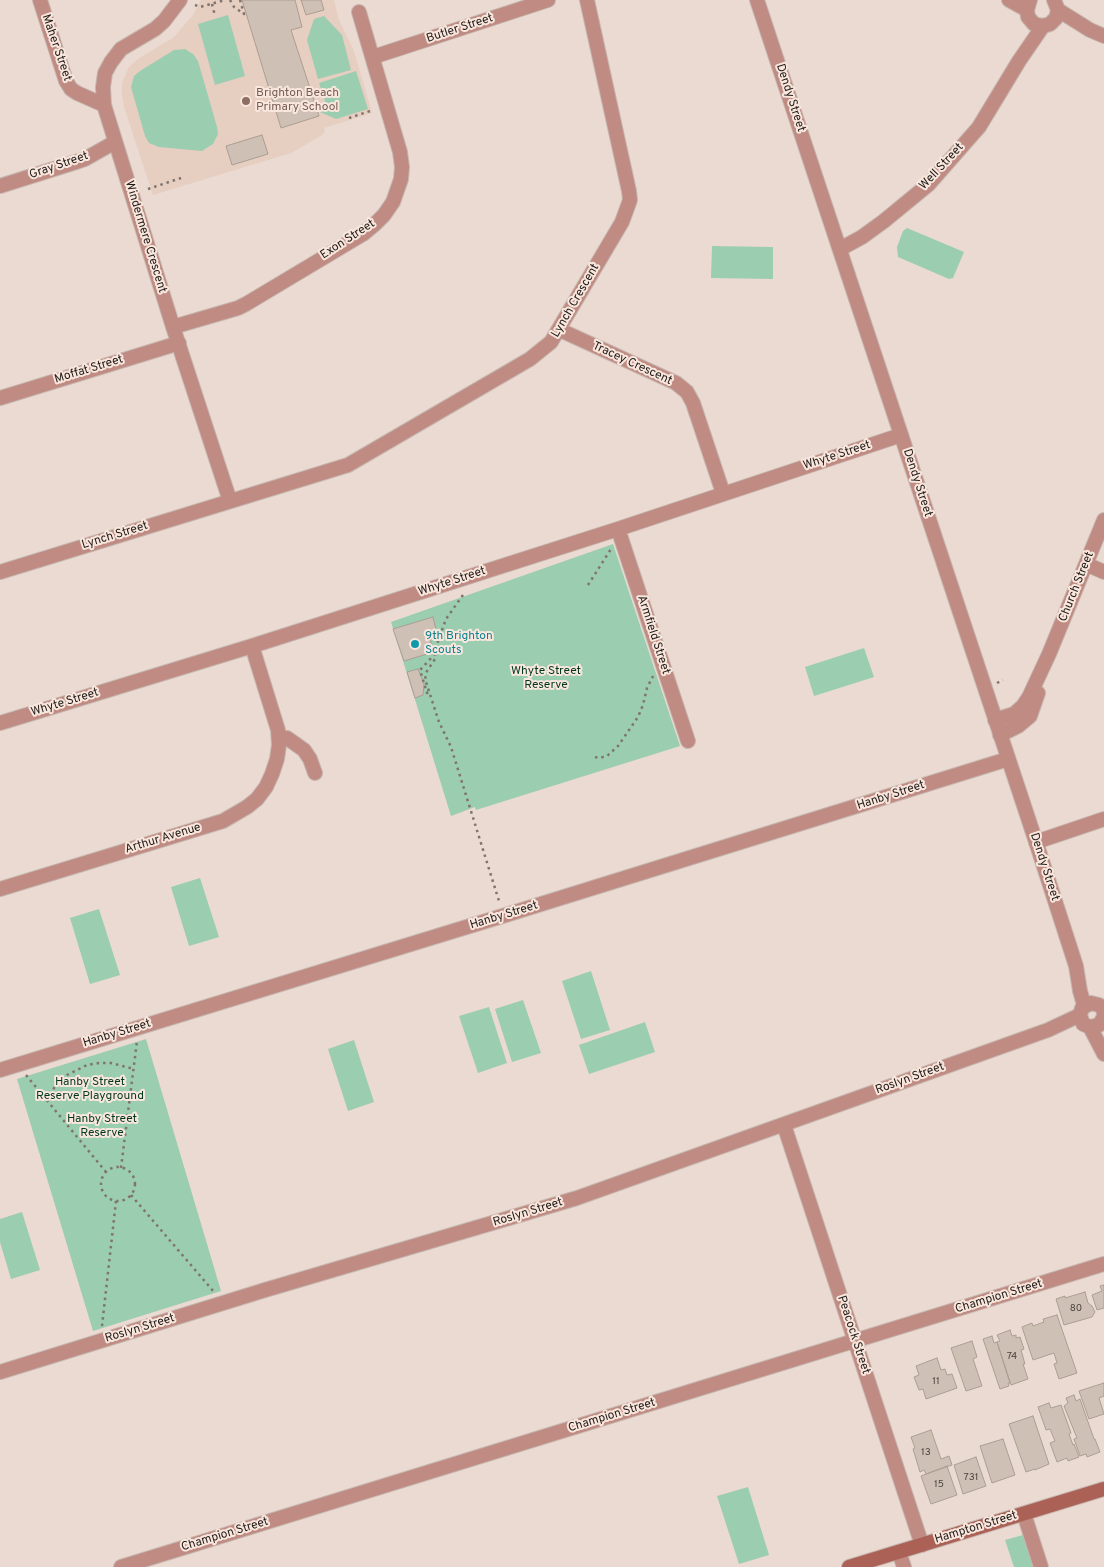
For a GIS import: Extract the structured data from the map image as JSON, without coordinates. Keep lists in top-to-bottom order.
{
  "streets": {
    "main road": ["Hampton Street"],
    "street": [
      "Butler Street",
      "Maher Street",
      "Dendy Street",
      "Gray Street",
      "Well Street",
      "Windermere Crescent",
      "Exon Street",
      "Lynch Crescent",
      "Tracey Crescent",
      "Moffat Street",
      "Whyte Street",
      "Lynch Street",
      "Church Street",
      "Armfield Street",
      "Hanby Street",
      "Arthur Avenue",
      "Roslyn Street",
      "Champion Street",
      "Peacock Street"
    ]
  },
  "crossings": [
    ["Butler Street", "Exon Street"],
    ["Maher Street", "Windermere Crescent"],
    ["Dendy Street", "Well Street"],
    ["Dendy Street", "Whyte Street"],
    ["Dendy Street", "Church Street"],
    ["Dendy Street", "Hanby Street"],
    ["Dendy Street", "Roslyn Street"],
    ["Gray Street", "Windermere Crescent"],
    ["Windermere Crescent", "Exon Street"],
    ["Windermere Crescent", "Lynch Crescent"],
    ["Windermere Crescent", "Moffat Street"],
    ["Windermere Crescent", "Lynch Street"],
    ["Lynch Crescent", "Tracey Crescent"],
    ["Lynch Crescent", "Lynch Street"],
    ["Tracey Crescent", "Whyte Street"],
    ["Whyte Street", "Armfield Street"],
    ["Whyte Street", "Arthur Avenue"],
    ["Roslyn Street", "Peacock Street"],
    ["Champion Street", "Peacock Street"],
    ["Peacock Street", "Hampton Street"]
  ],
  "parks": ["Whyte Street Reserve", "Hanby Street Reserve Playground", "Hanby Street Reserve"],
  "places": ["Brighton Beach Primary School", "9th Brighton Scouts"],
  "house_numbers": [
    "80",
    "74",
    "11",
    "13",
    "731",
    "15"
  ]
}
